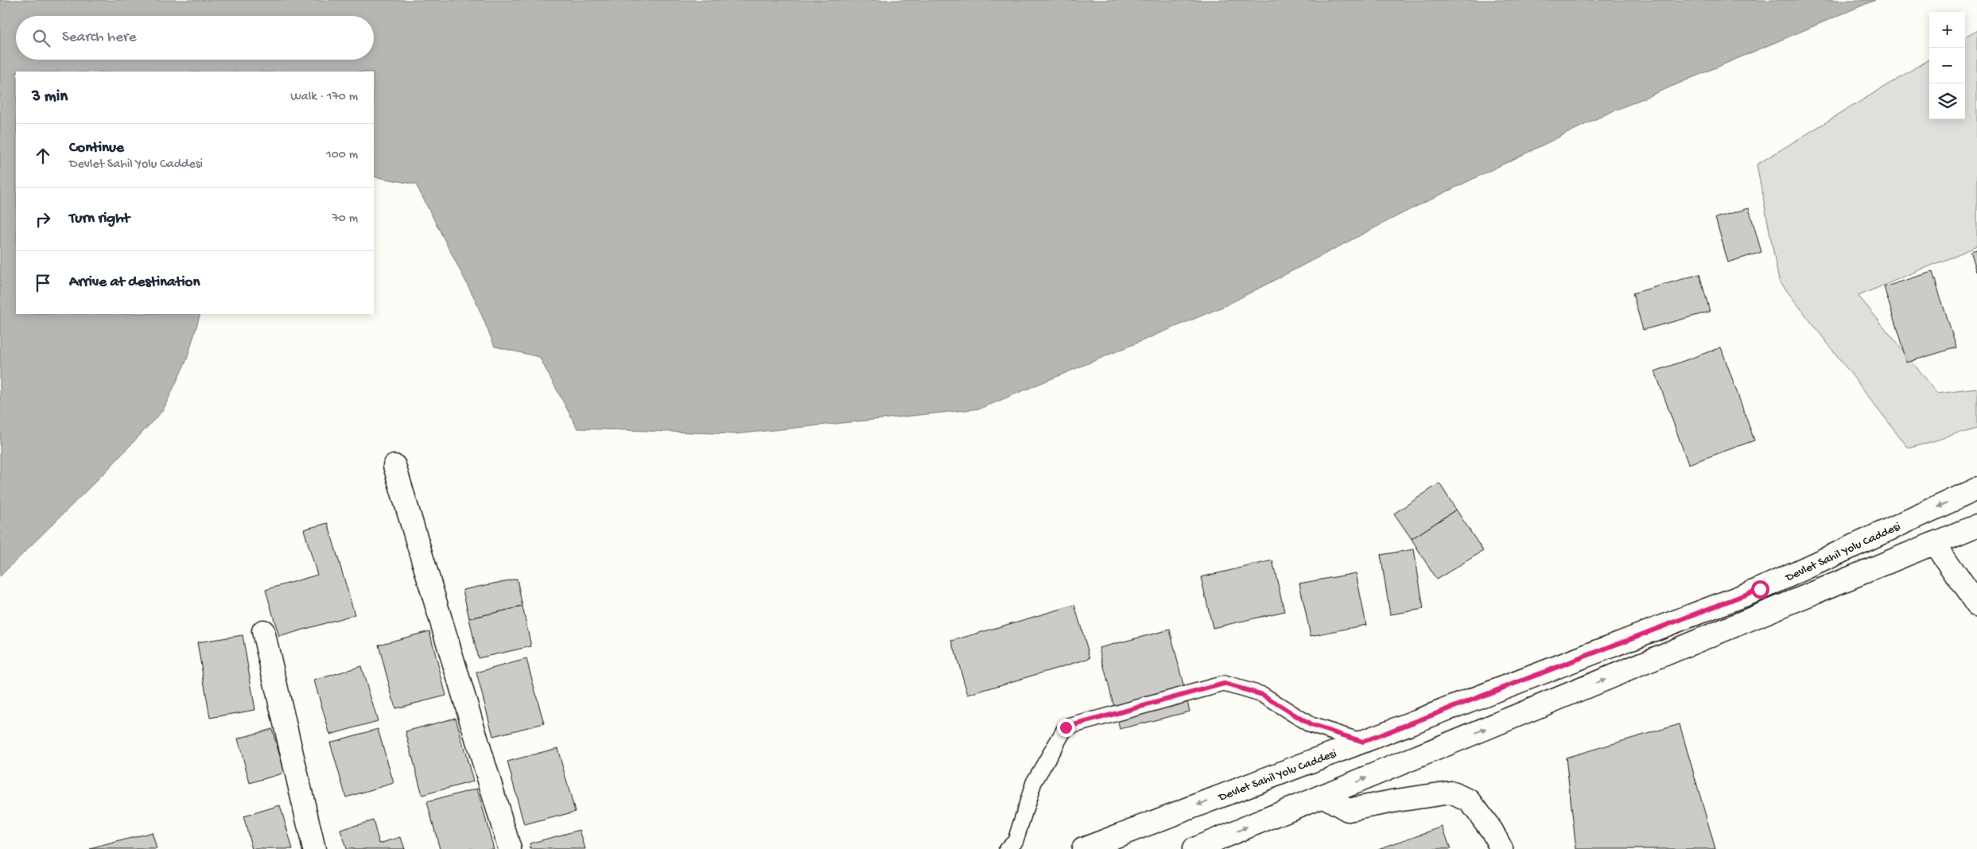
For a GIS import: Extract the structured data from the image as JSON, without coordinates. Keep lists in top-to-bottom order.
{
  "streets": {
    "main road": ["Devlet Sahil Yolu Caddesi"]
  },
  "page": {
    "map_buttons": ["+", "−"],
    "search": "Search here",
    "heading": ["3 min", "Walk · 170 m"],
    "list": [
      ["Continue", "Devlet Sahil Yolu Caddesi", "100 m"],
      ["Turn right", "70 m"],
      "Arrive at destination"
    ]
  }
}
